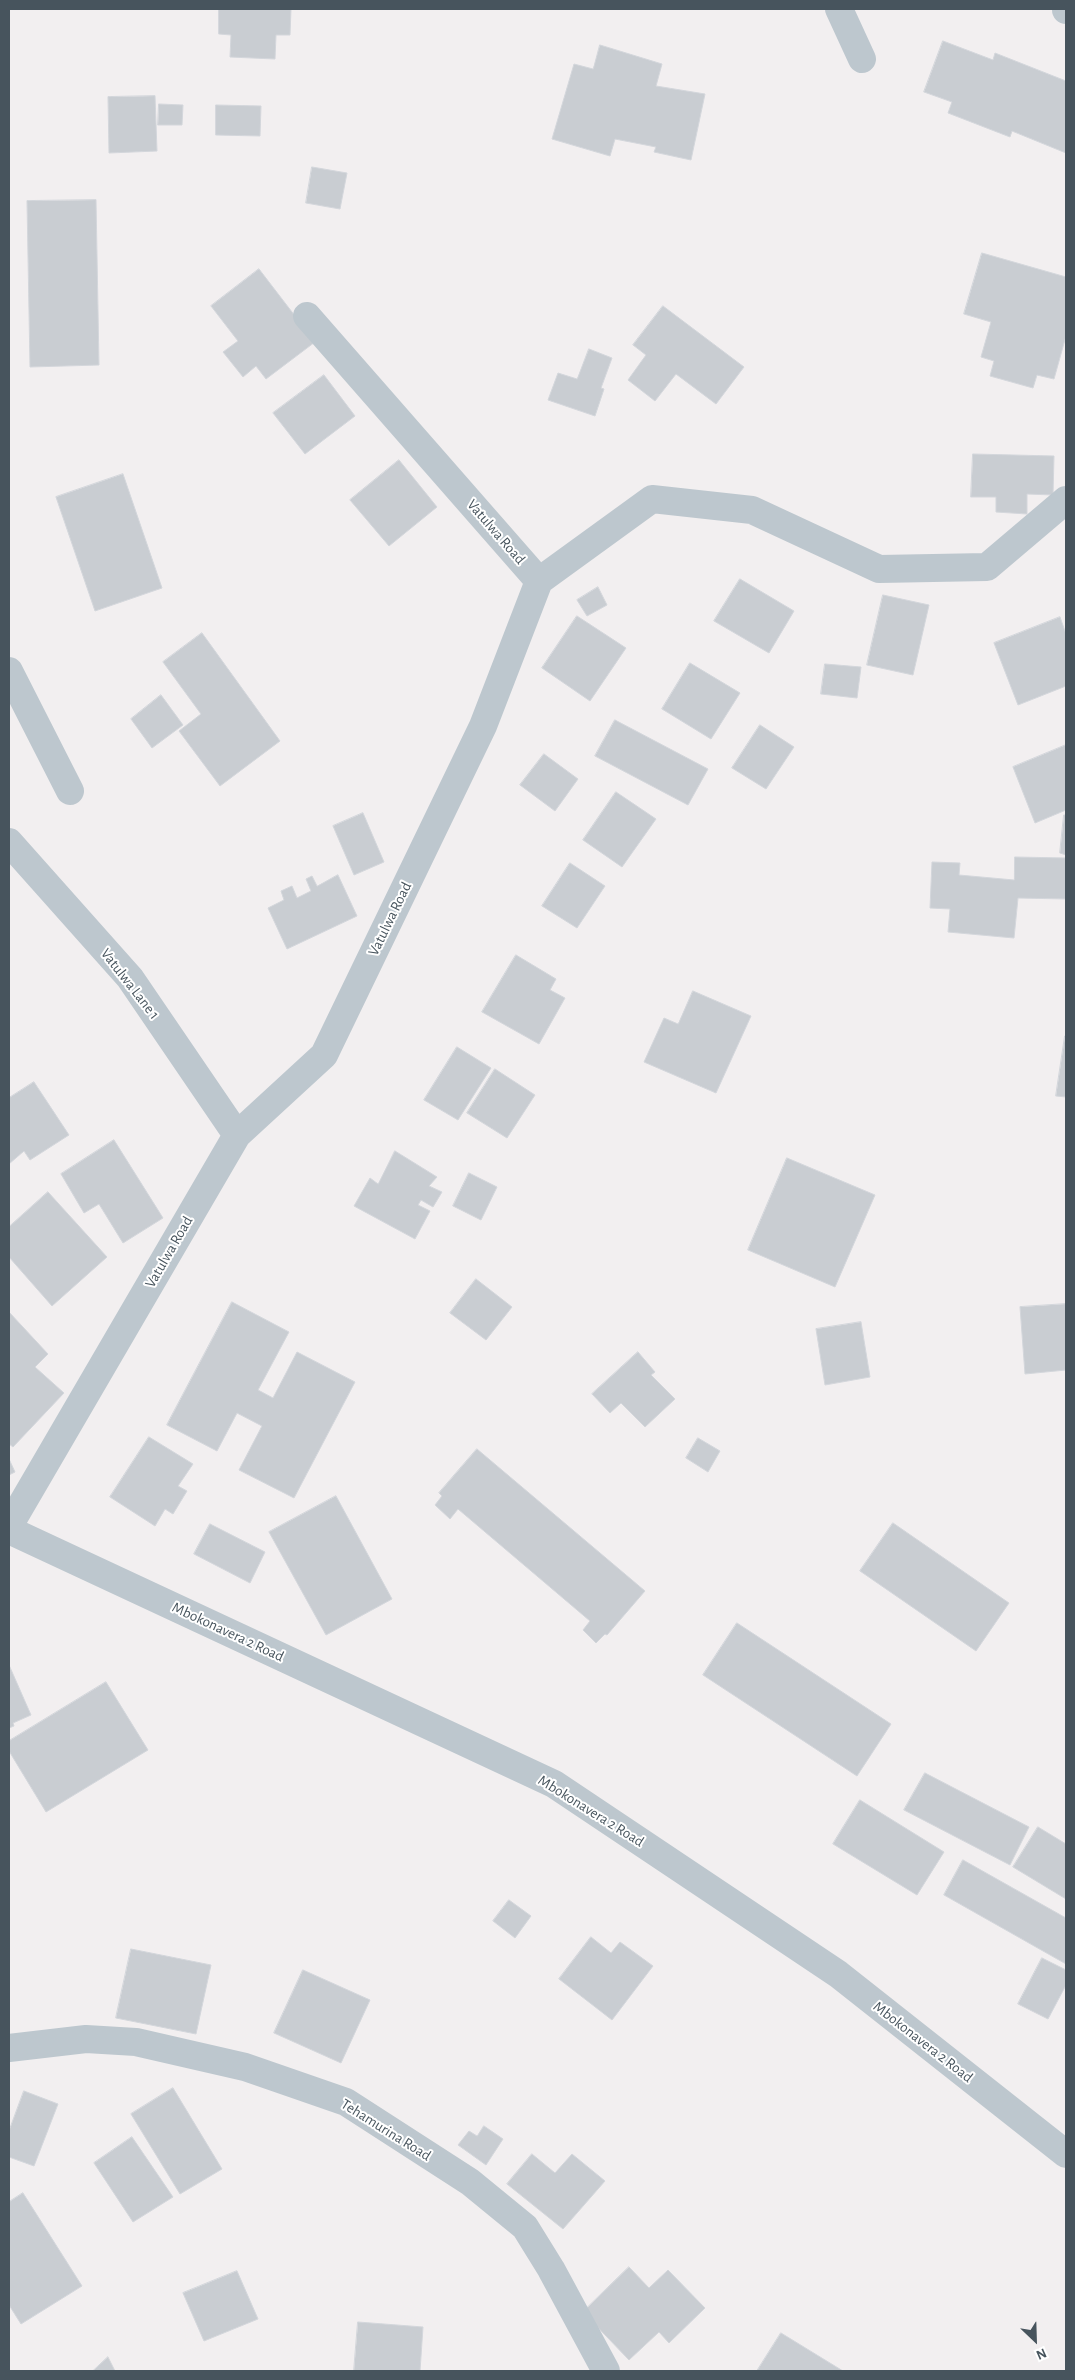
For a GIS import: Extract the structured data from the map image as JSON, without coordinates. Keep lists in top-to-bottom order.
{
  "streets": {
    "street": [
      "Vatulwa Road",
      "Vatulwa Lane 1",
      "Mbokonavera 2 Road",
      "Tehamurina Road"
    ]
  },
  "crossings": [
    ["Vatulwa Road", "Vatulwa Lane 1"],
    ["Vatulwa Road", "Mbokonavera 2 Road"]
  ],
  "north": "bottom right"
}
